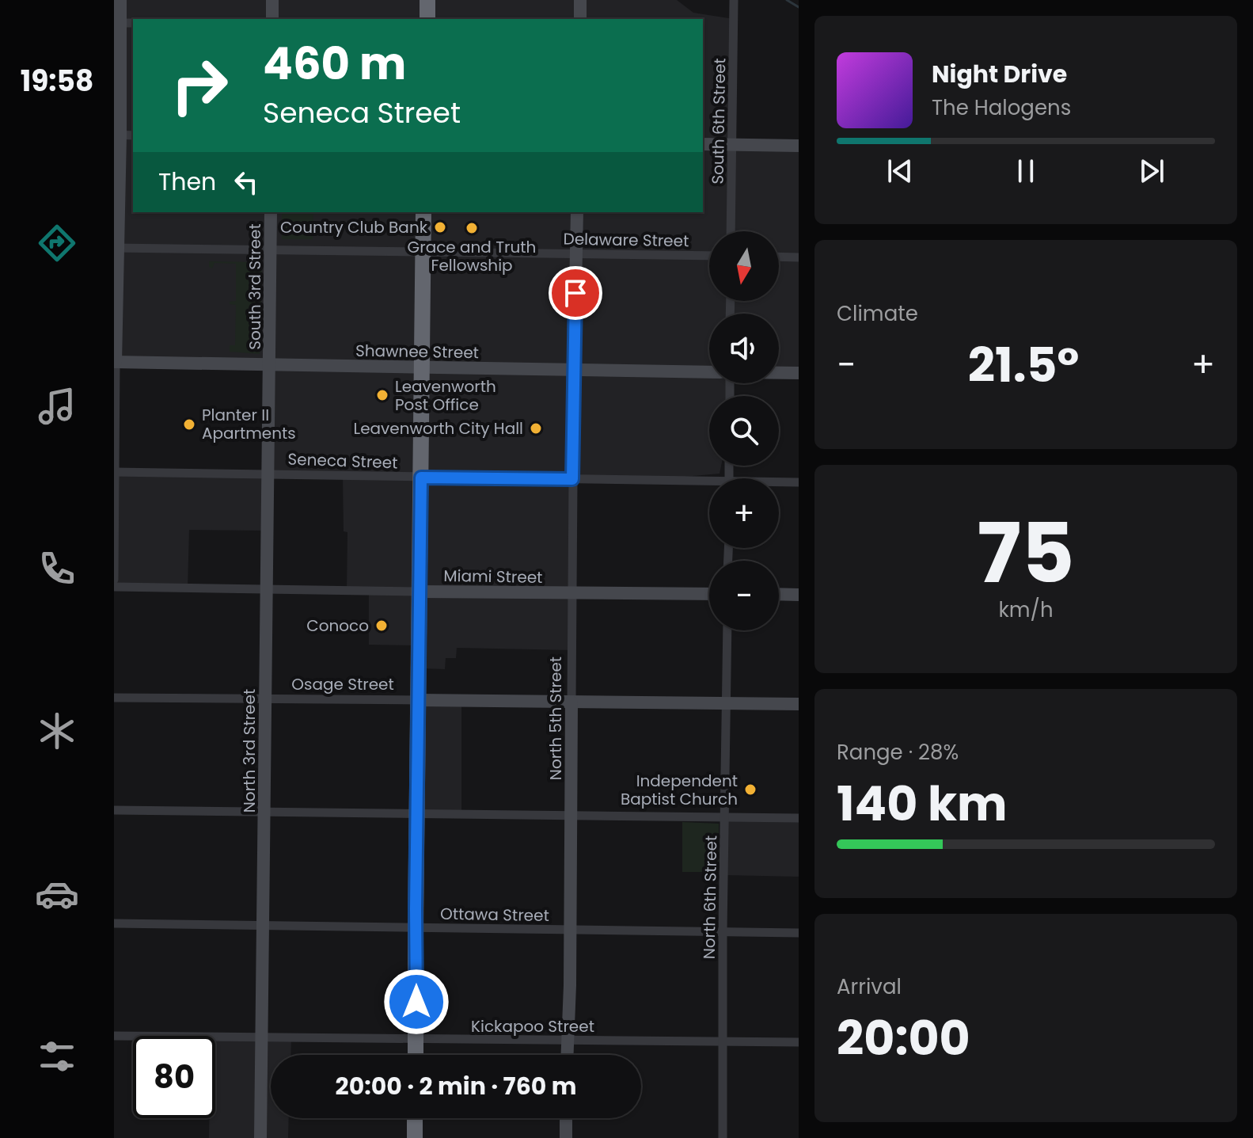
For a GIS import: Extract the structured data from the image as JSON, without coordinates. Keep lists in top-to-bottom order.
{
  "streets": {
    "street": [
      "South 6th Street",
      "Delaware Street",
      "South 3rd Street",
      "Shawnee Street",
      "Seneca Street",
      "Miami Street",
      "Osage Street",
      "North 5th Street",
      "North 3rd Street",
      "North 6th Street",
      "Ottawa Street",
      "Kickapoo Street"
    ]
  },
  "crossings": [
    ["Delaware Street", "South 3rd Street"],
    ["South 3rd Street", "Shawnee Street"],
    ["South 3rd Street", "North 3rd Street"],
    ["Shawnee Street", "North 5th Street"],
    ["Shawnee Street", "North 3rd Street"],
    ["Seneca Street", "North 5th Street"],
    ["Seneca Street", "North 3rd Street"],
    ["Miami Street", "North 5th Street"],
    ["Miami Street", "North 3rd Street"],
    ["Osage Street", "North 5th Street"],
    ["Osage Street", "North 3rd Street"],
    ["Osage Street", "North 6th Street"],
    ["North 5th Street", "Ottawa Street"],
    ["North 5th Street", "Kickapoo Street"],
    ["North 3rd Street", "Ottawa Street"],
    ["North 3rd Street", "Kickapoo Street"],
    ["North 6th Street", "Ottawa Street"],
    ["North 6th Street", "Kickapoo Street"]
  ],
  "places": [
    "Country Club Bank",
    "Grace and Truth Fellowship",
    "Leavenworth Post Office",
    "Planter II Apartments",
    "Leavenworth City Hall",
    "Conoco",
    "Independent Baptist Church"
  ],
  "north": "bottom",
  "page": {
    "tabs": "19:58",
    "turn": ["460 m", "Seneca Street"],
    "song": ["Night Drive", "The Halogens"],
    "then": "Then",
    "map_buttons": ["+", "−"],
    "tile": [
      "Climate",
      ["75", "km/h"],
      ["Range · 28%", "140 km"],
      ["Arrival", "20:00"]
    ],
    "heat": ["−", "21.5°", "+"],
    "limit": "80",
    "trip": "20:00 · 2 min · 760 m"
  }
}
